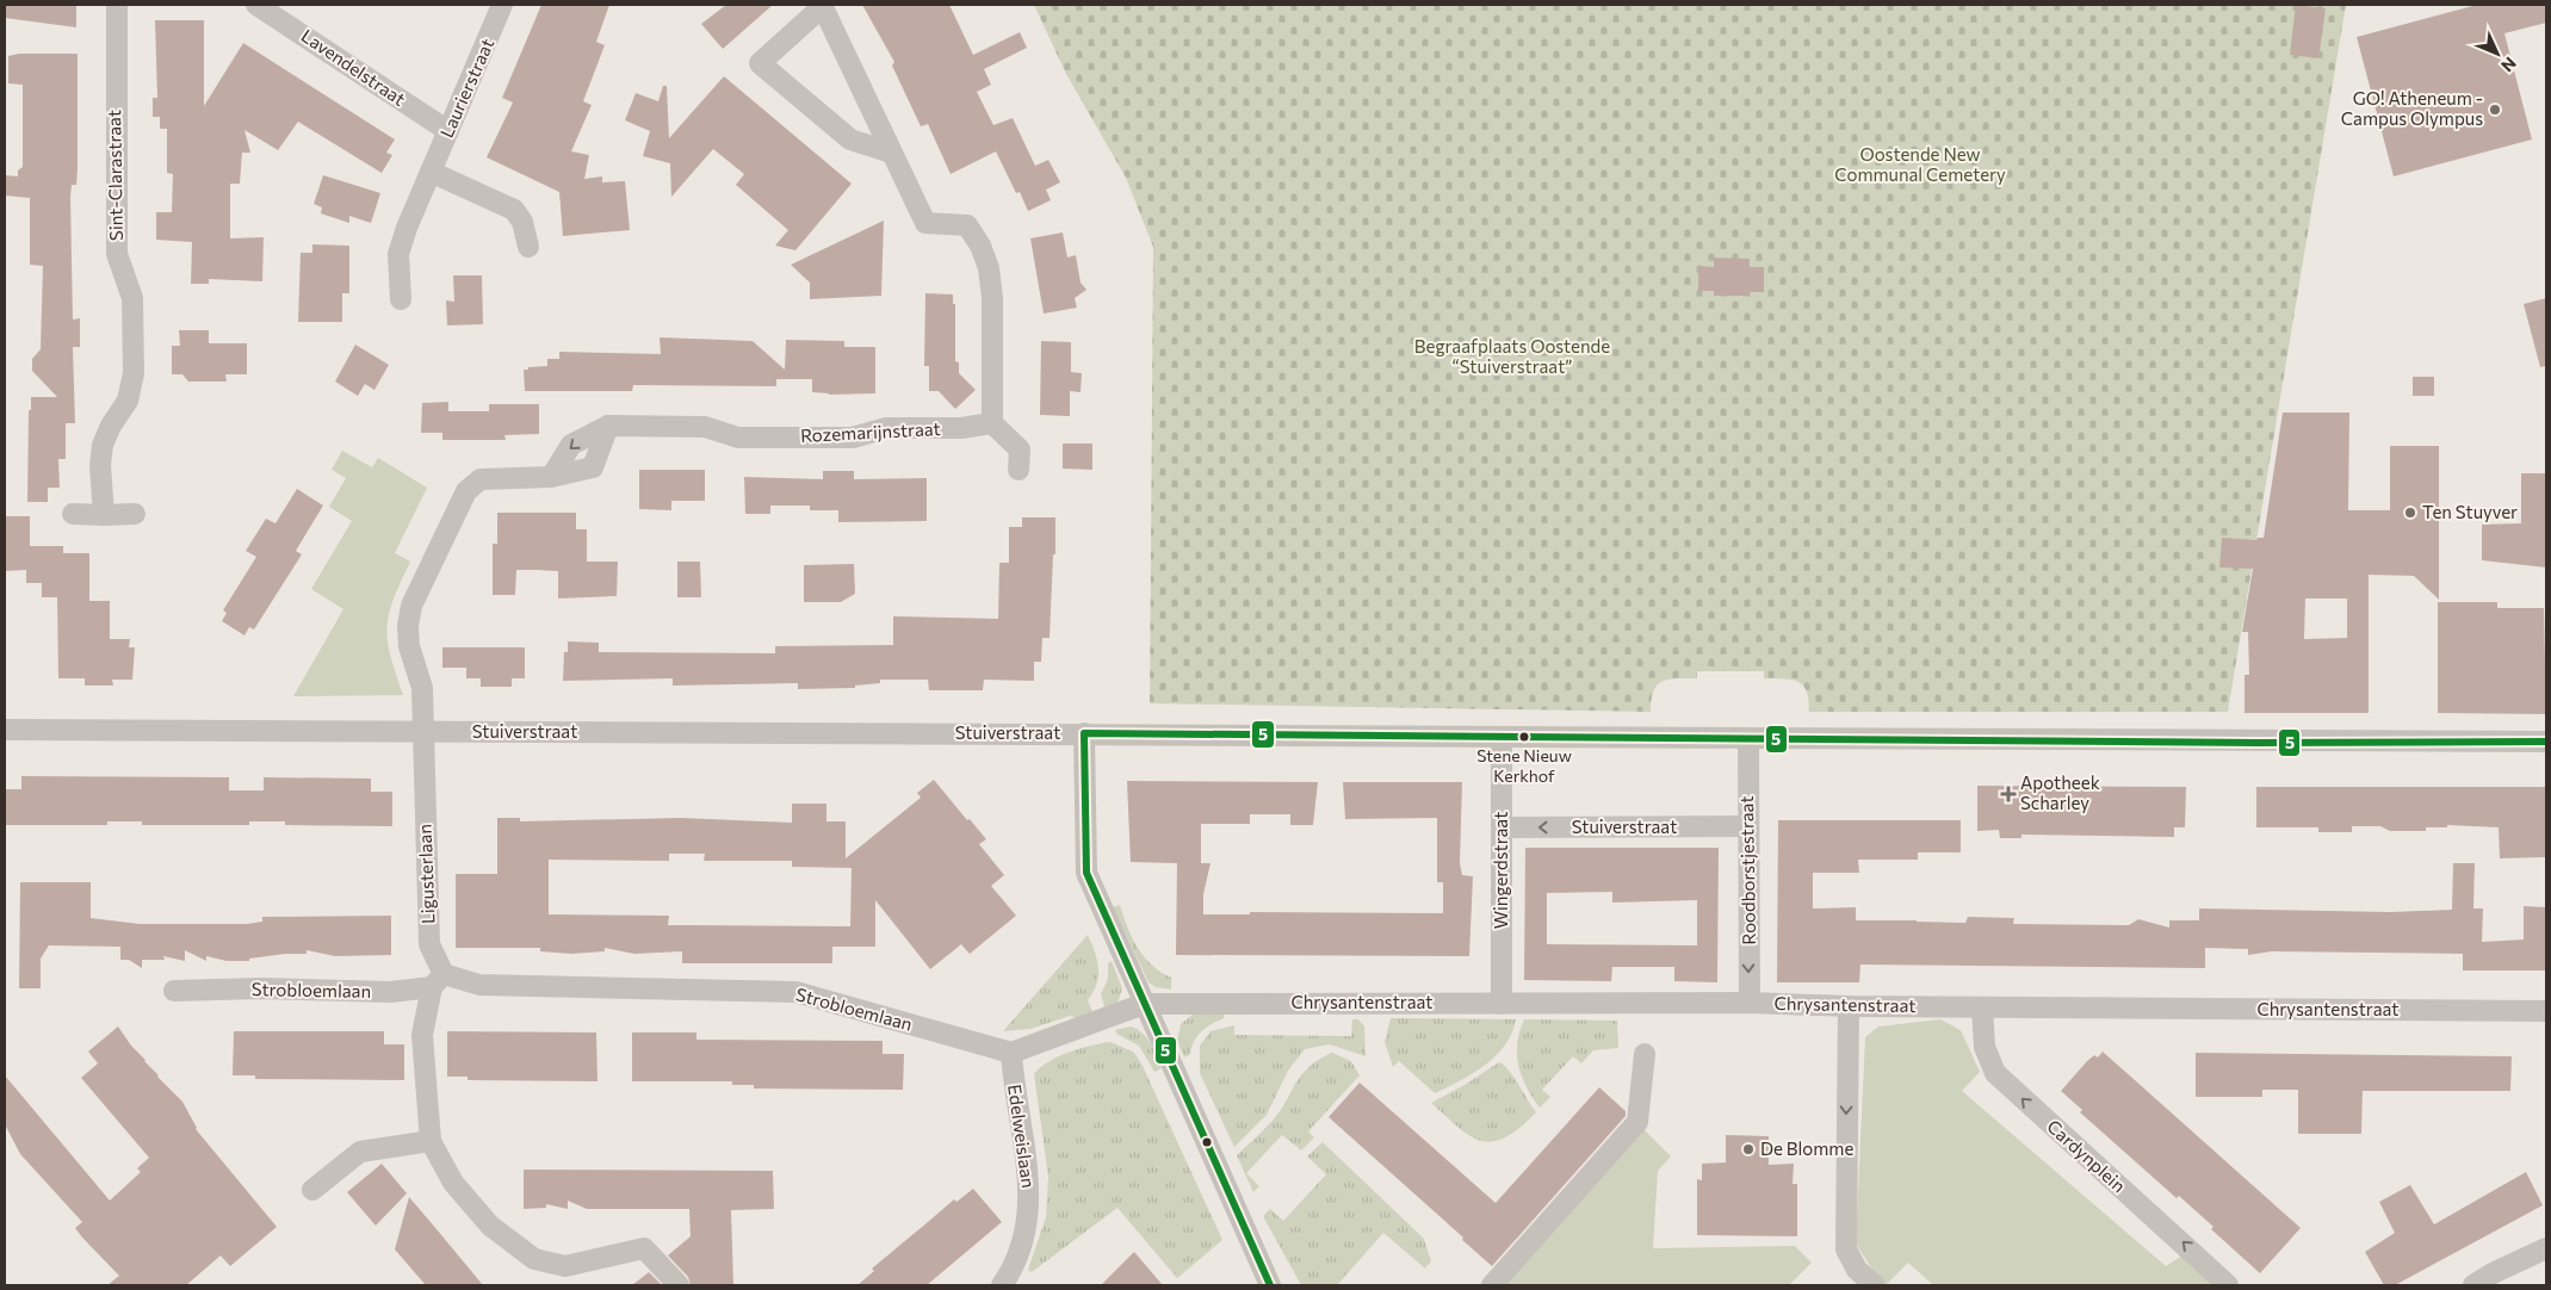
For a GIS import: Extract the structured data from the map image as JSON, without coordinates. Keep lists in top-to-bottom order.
{
  "streets": {
    "street": [
      "Lavendelstraat",
      "Laurierstraat",
      "Sint-Clarastraat",
      "Rozemarijnstraat",
      "Stuiverstraat",
      "Wingerdstraat",
      "Roodborstjestraat",
      "Ligusterlaan",
      "Strobloemlaan",
      "Chrysantenstraat",
      "Edelweislaan",
      "Cardynplein"
    ]
  },
  "crossings": [
    ["Lavendelstraat", "Laurierstraat"],
    ["Stuiverstraat", "Wingerdstraat"],
    ["Stuiverstraat", "Roodborstjestraat"],
    ["Stuiverstraat", "Ligusterlaan"],
    ["Wingerdstraat", "Chrysantenstraat"],
    ["Roodborstjestraat", "Chrysantenstraat"],
    ["Ligusterlaan", "Strobloemlaan"],
    ["Strobloemlaan", "Edelweislaan"],
    ["Chrysantenstraat", "Cardynplein"]
  ],
  "one_way": ["Roodborstjestraat", "Cardynplein"],
  "parks": ["Oostende New Communal Cemetery", "Begraafplaats Oostende “Stuiverstraat”"],
  "places": {
    "other": [
      "GO! Atheneum - Campus Olympus",
      "Ten Stuyver",
      "Stene Nieuw Kerkhof",
      "De Blomme"
    ],
    "health": ["Apotheek Scharley"]
  },
  "lines": ["transit line 5"],
  "north": "bottom right"
}
